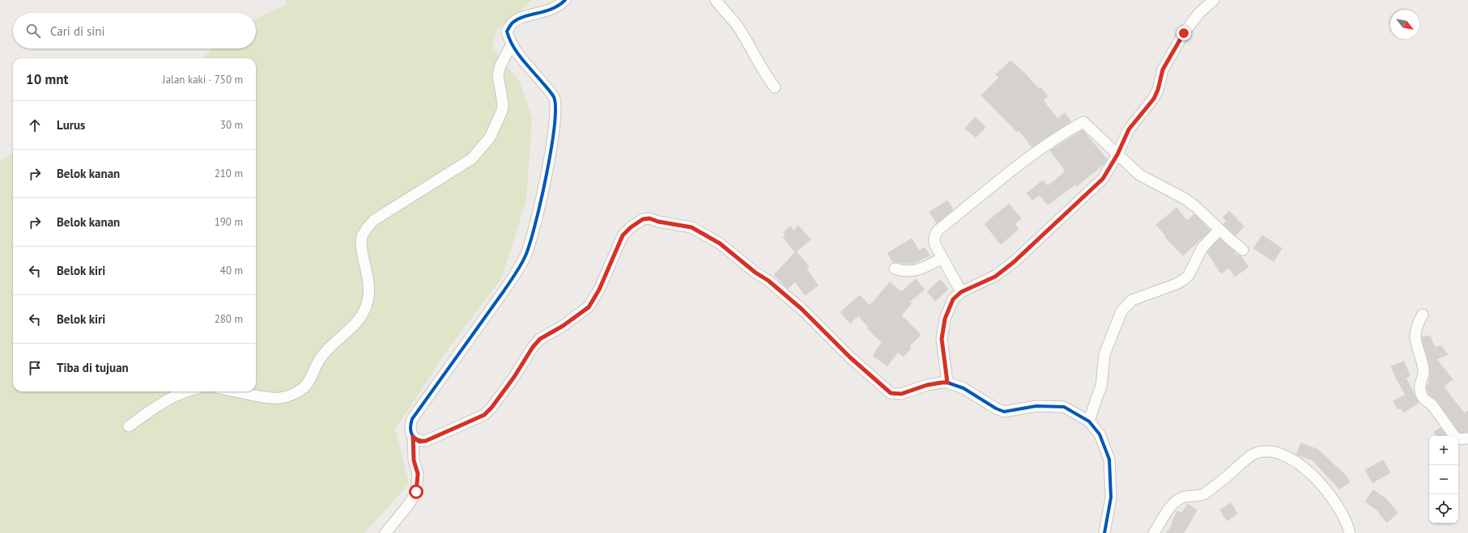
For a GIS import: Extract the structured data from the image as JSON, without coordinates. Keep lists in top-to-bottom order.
{
  "north": "bottom right",
  "page": {
    "search": "Cari di sini",
    "heading": ["10 mnt", "Jalan kaki · 750 m"],
    "list": [
      ["Lurus", "30 m"],
      ["Belok kanan", "210 m"],
      ["Belok kanan", "190 m"],
      ["Belok kiri", "40 m"],
      ["Belok kiri", "280 m"],
      "Tiba di tujuan"
    ],
    "map_buttons": ["+", "−"]
  }
}
